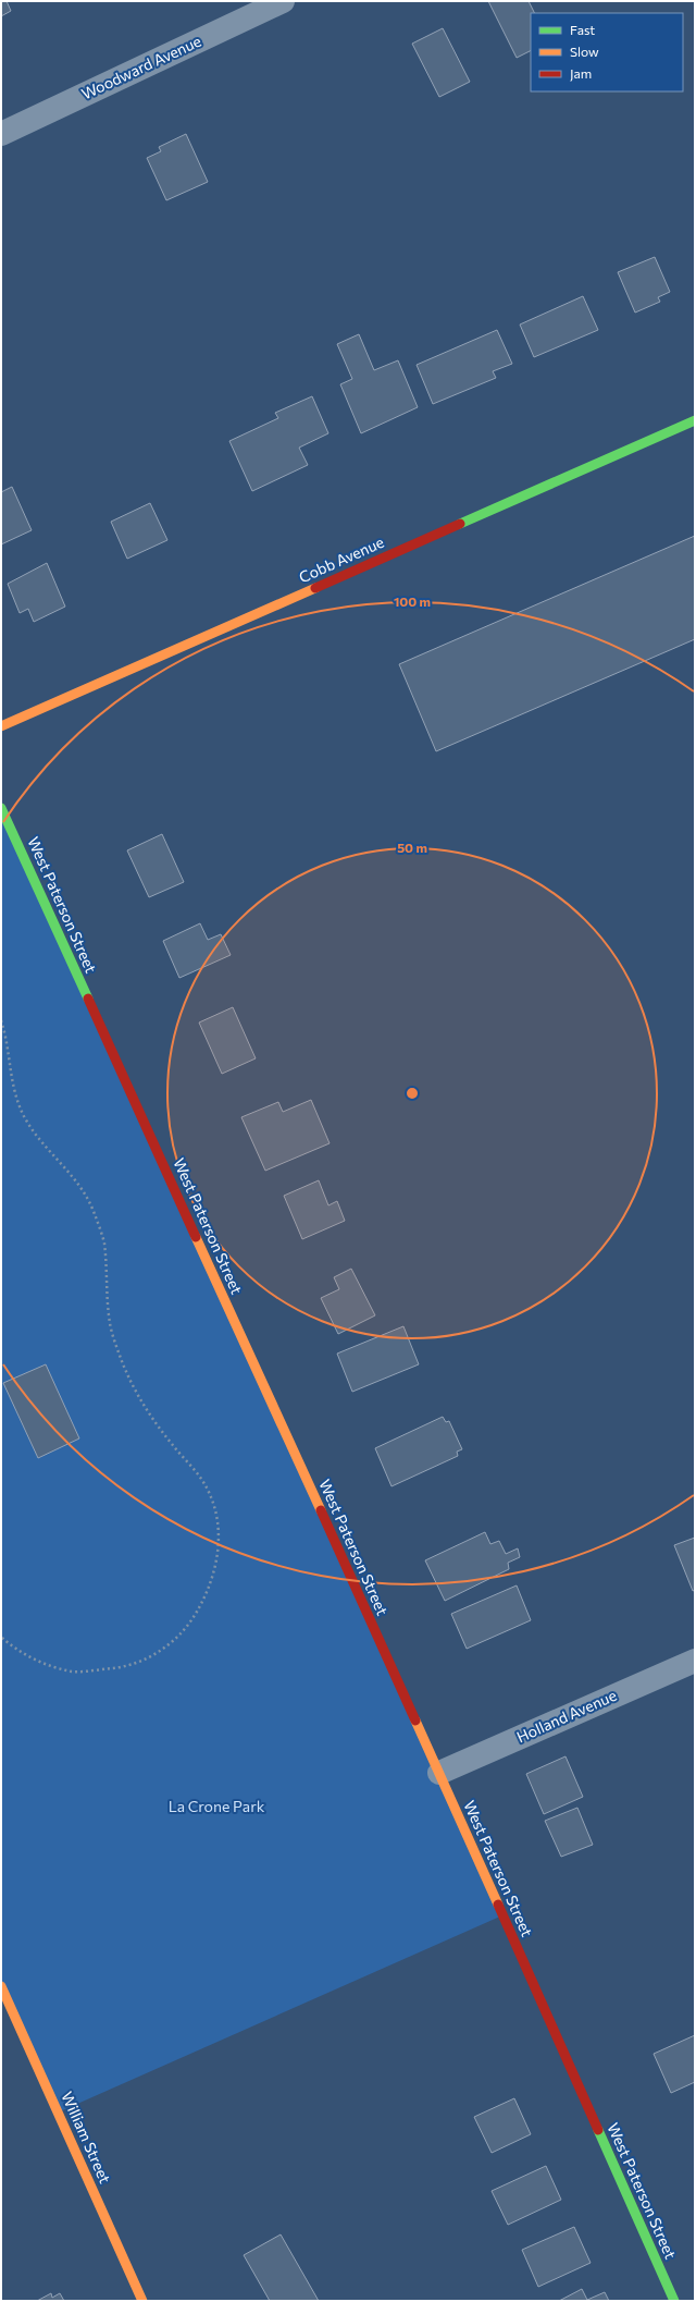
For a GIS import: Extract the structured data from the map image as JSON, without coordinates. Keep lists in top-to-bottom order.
{
  "streets": {
    "street": [
      "Woodward Avenue",
      "Cobb Avenue",
      "West Paterson Street",
      "Holland Avenue",
      "William Street"
    ]
  },
  "crossings": [
    ["West Paterson Street", "Holland Avenue"]
  ],
  "parks": ["La Crone Park"],
  "legend": ["Fast", "Slow", "Jam"],
  "rings": ["100 m", "50 m"]
}
